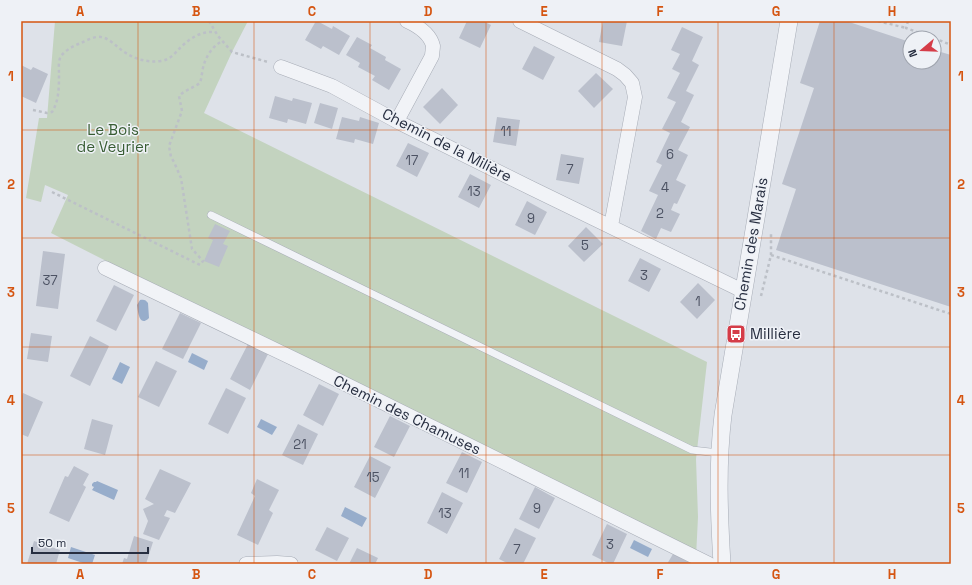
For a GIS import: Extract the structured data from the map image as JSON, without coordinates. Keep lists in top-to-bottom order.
{
  "streets": {
    "street": ["Chemin de la Milière", "Chemin des Marais", "Chemin des Chamuses"]
  },
  "crossings": [
    ["Chemin de la Milière", "Chemin des Marais"]
  ],
  "parks": ["Le Bois de Veyrier"],
  "places": {
    "bus stop": ["Millière"]
  },
  "house_numbers": [
    "11",
    "6",
    "17",
    "7",
    "4",
    "13",
    "2",
    "9",
    "5",
    "3",
    "37",
    "1",
    "21",
    "11",
    "15",
    "9",
    "13",
    "3",
    "7"
  ],
  "scale_bar": "50 m",
  "north": "left",
  "grid": {
    "columns": [
      "A",
      "B",
      "C",
      "D",
      "E",
      "F",
      "G",
      "H"
    ],
    "rows": [
      "1",
      "2",
      "3",
      "4",
      "5"
    ]
  }
}
